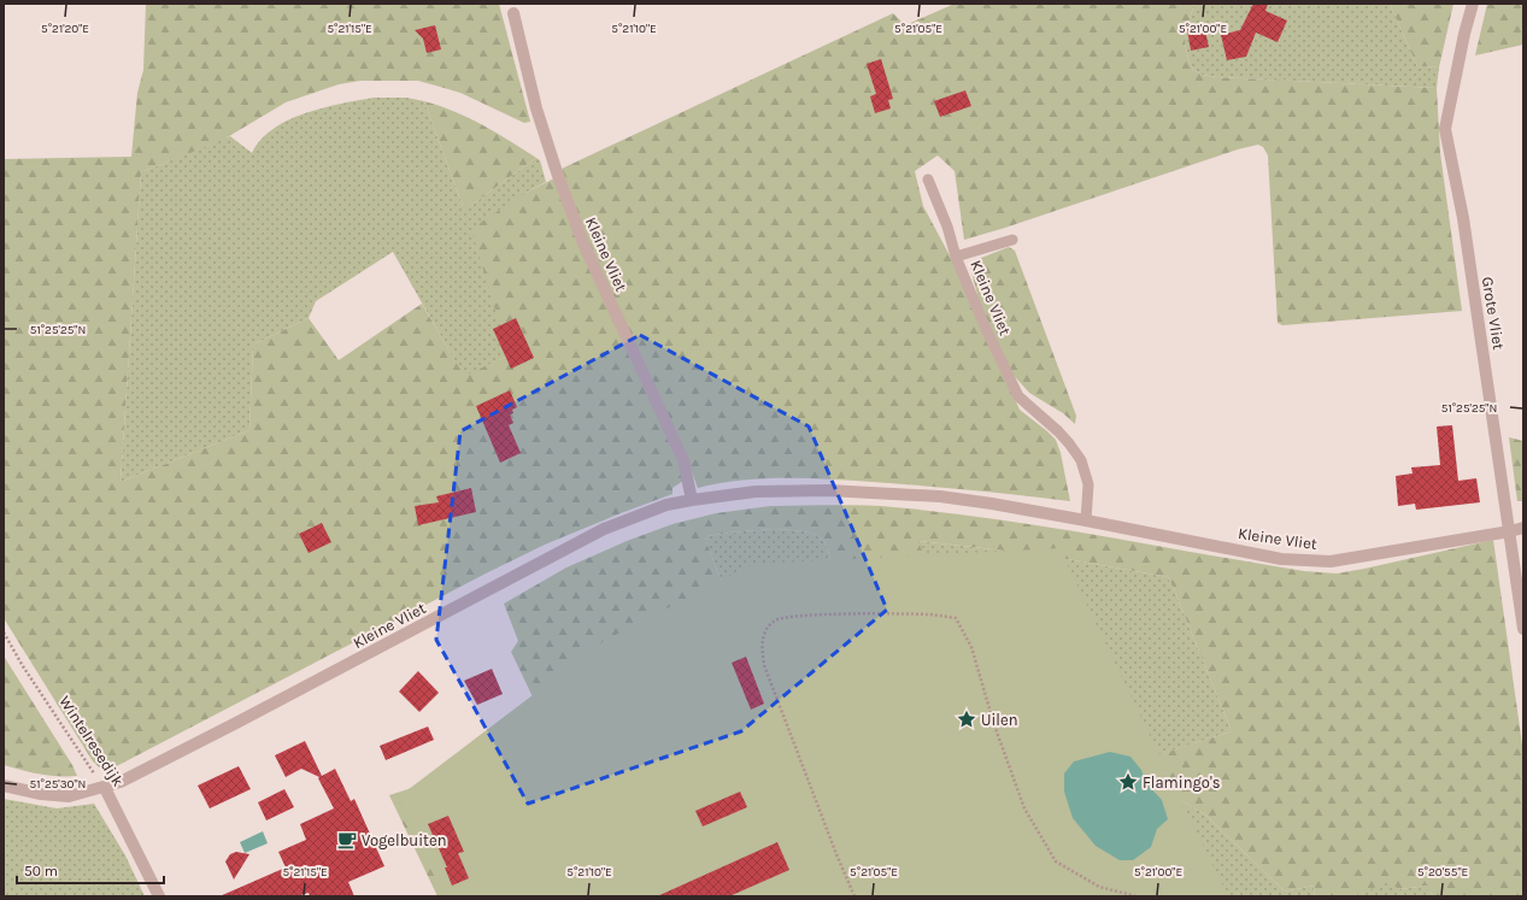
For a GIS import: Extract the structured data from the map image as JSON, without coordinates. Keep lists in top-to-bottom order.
{
  "streets": {
    "street": ["Kleine Vliet", "Grote Vliet", "Wintelresedijk"]
  },
  "crossings": [
    ["Kleine Vliet", "Grote Vliet"],
    ["Kleine Vliet", "Wintelresedijk"]
  ],
  "places": {
    "place": ["Uilen", "Flamingo's"],
    "cafe": ["Vogelbuiten"]
  },
  "scale_bar": "50 m",
  "coordinates": [
    "5°21'20\"E",
    "5°21'15\"E",
    "5°21'10\"E",
    "5°21'05\"E",
    "5°21'00\"E",
    "51°25'25\"N",
    "51°25'30\"N",
    "5°20'55\"E"
  ]
}
